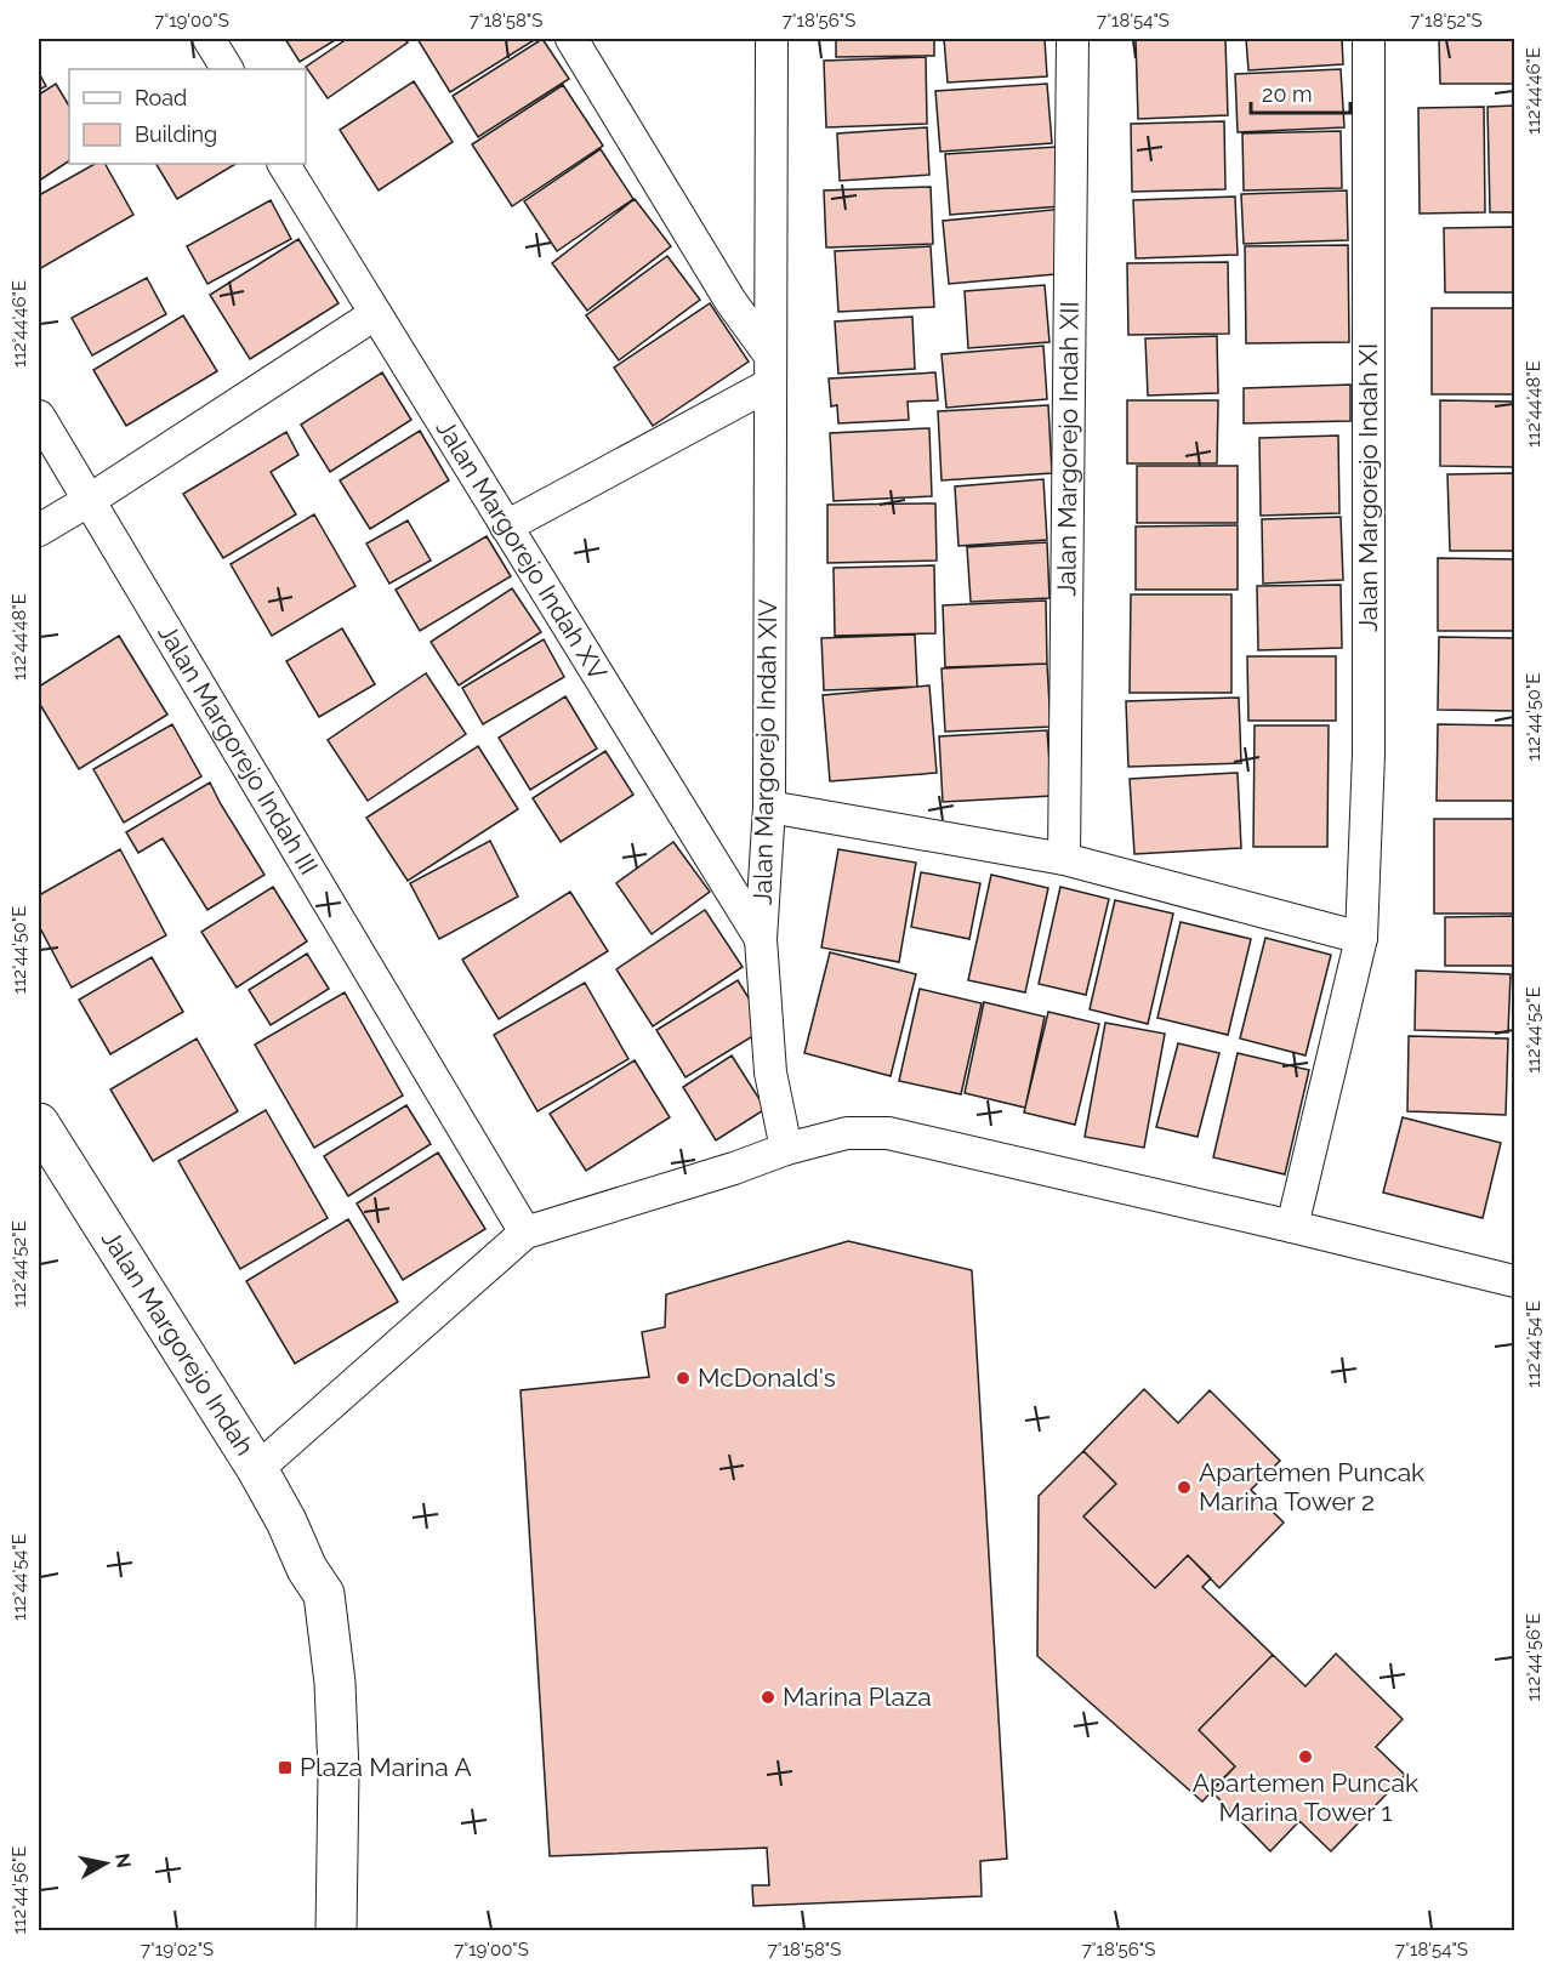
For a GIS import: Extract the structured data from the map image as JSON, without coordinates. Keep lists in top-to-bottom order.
{
  "streets": {
    "main road": ["Jalan Margorejo Indah"],
    "street": [
      "Jalan Margorejo Indah XII",
      "Jalan Margorejo Indah XI",
      "Jalan Margorejo Indah XV",
      "Jalan Margorejo Indah III",
      "Jalan Margorejo Indah XIV"
    ]
  },
  "crossings": [
    ["Jalan Margorejo Indah XV", "Jalan Margorejo Indah XIV"]
  ],
  "places": {
    "other": [
      "McDonald's",
      "Apartemen Puncak Marina Tower 2",
      "Marina Plaza",
      "Apartemen Puncak Marina Tower 1"
    ],
    "transit": ["Plaza Marina A"]
  },
  "legend": ["Road", "Building"],
  "scale_bar": "20 m",
  "north": "right",
  "coordinates": [
    "7°19'00\"S",
    "7°18'58\"S",
    "7°18'56\"S",
    "7°18'54\"S",
    "7°18'52\"S",
    "112°44'46\"E",
    "112°44'48\"E",
    "112°44'50\"E",
    "112°44'52\"E",
    "112°44'54\"E",
    "112°44'56\"E",
    "7°19'02\"S"
  ]
}
